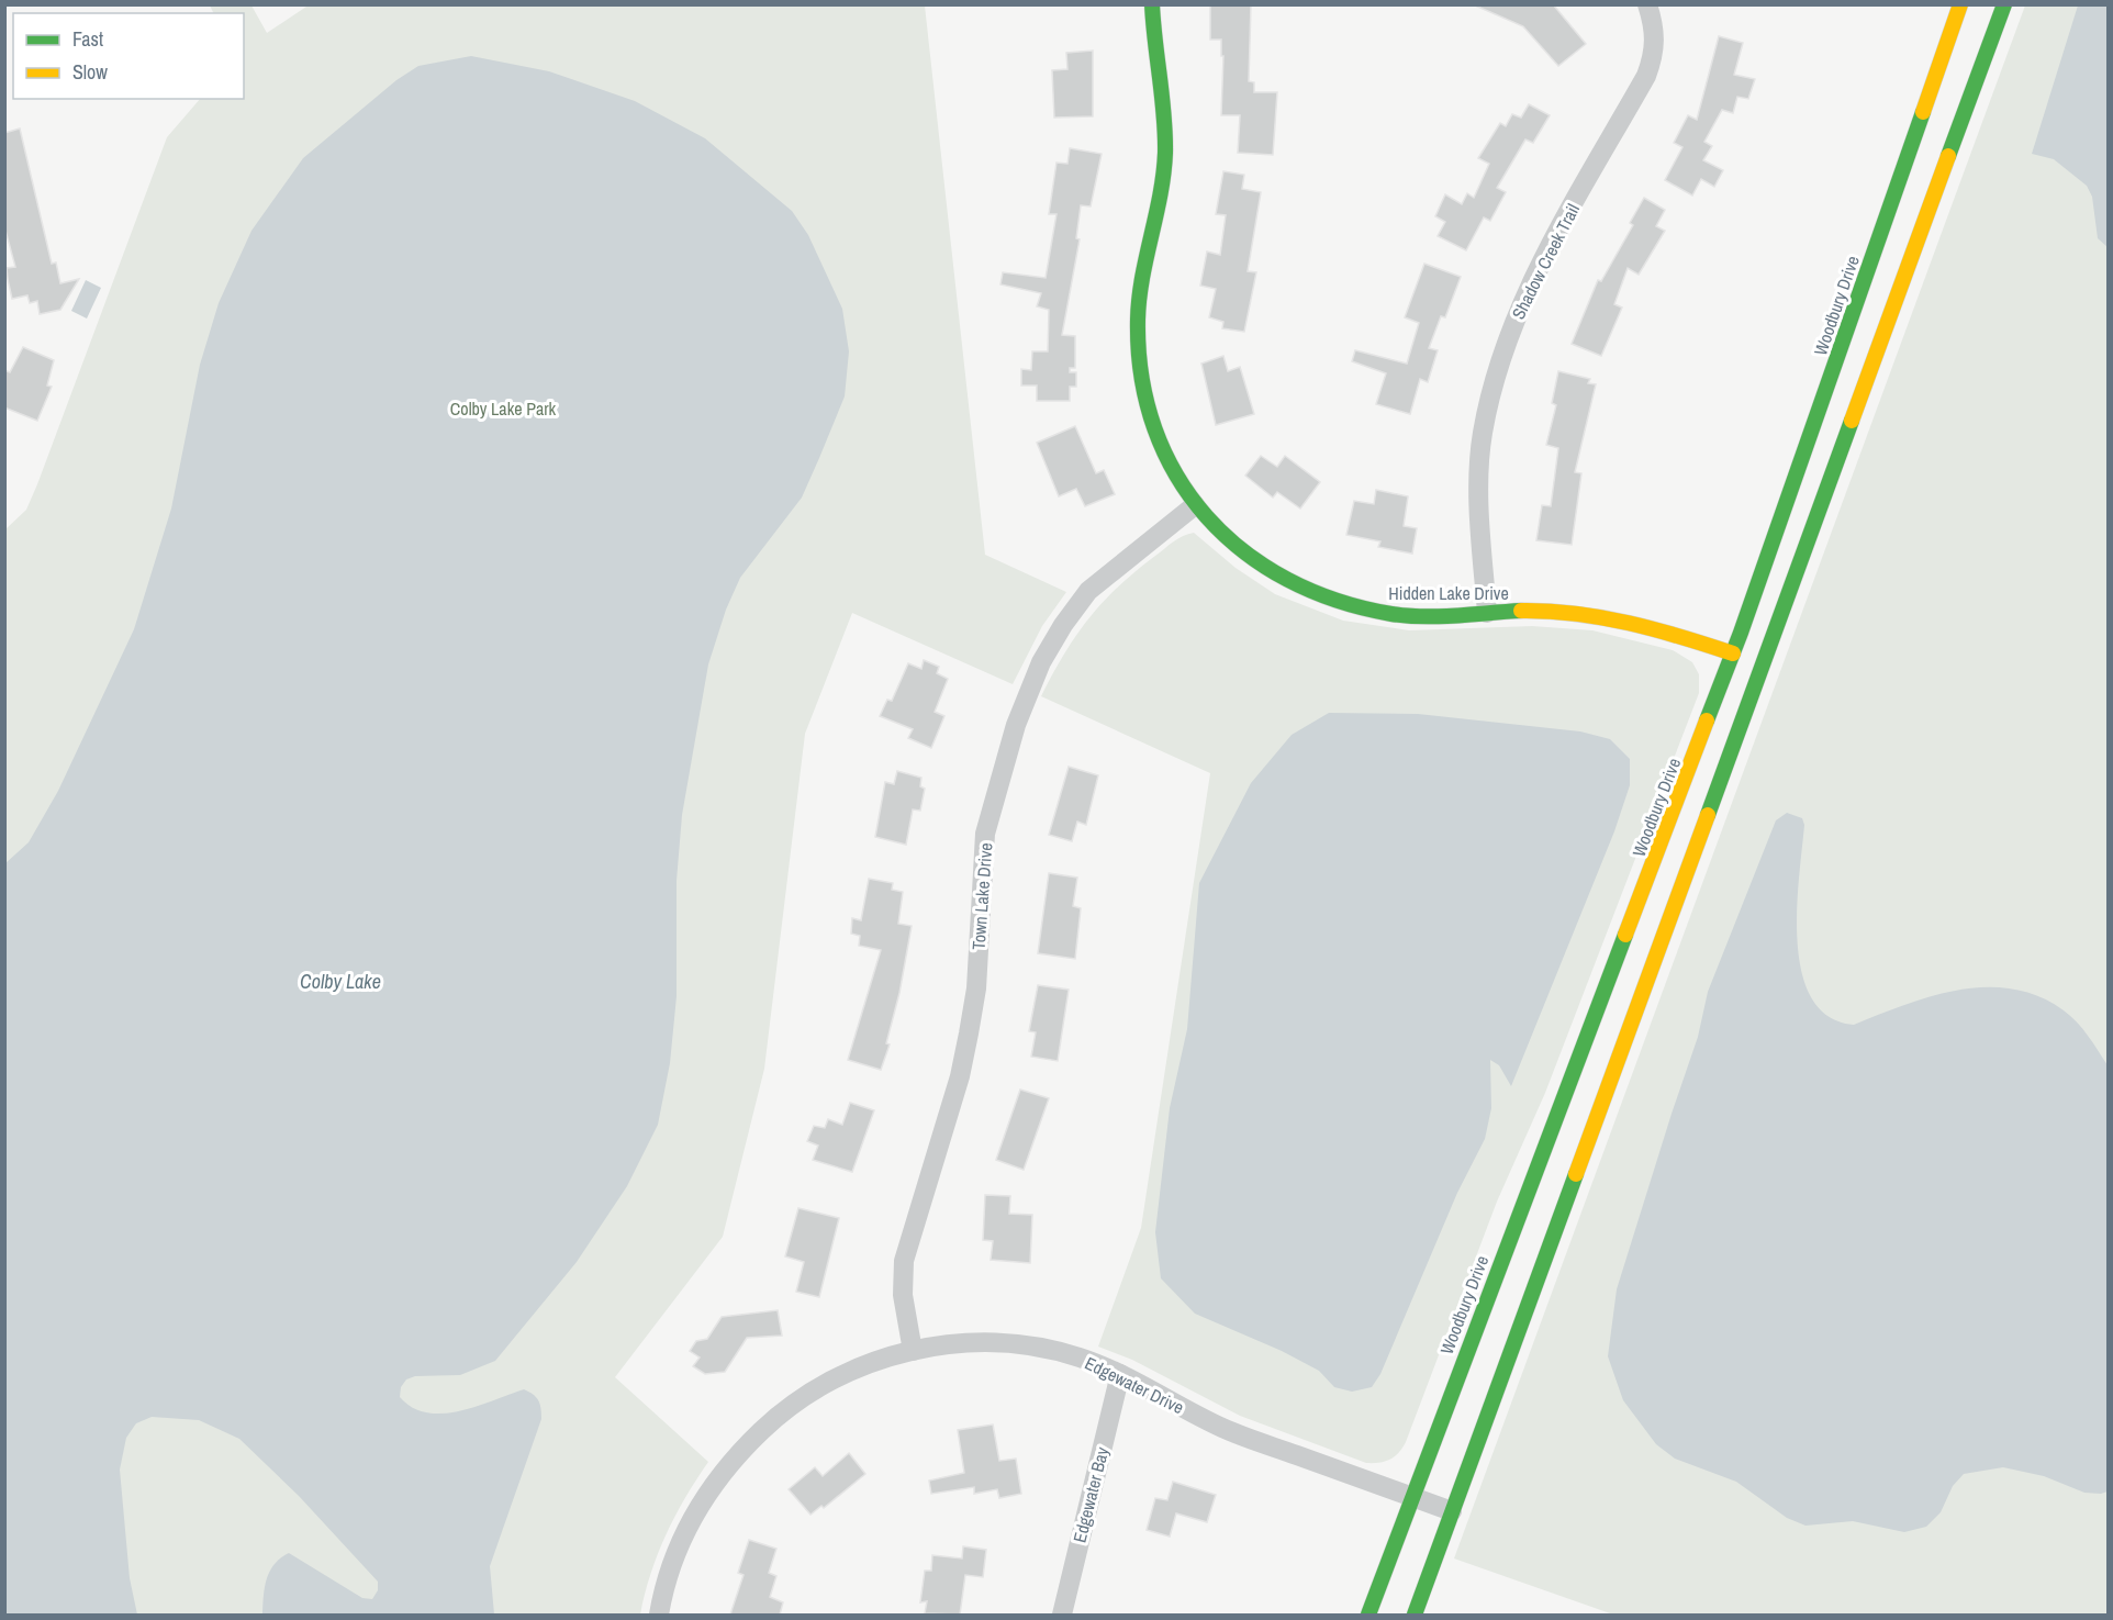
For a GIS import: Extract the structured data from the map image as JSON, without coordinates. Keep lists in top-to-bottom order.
{
  "streets": {
    "main road": ["Woodbury Drive", "Hidden Lake Drive"],
    "street": [
      "Shadow Creek Trail",
      "Town Lake Drive",
      "Edgewater Drive",
      "Edgewater Bay"
    ]
  },
  "crossings": [
    ["Shadow Creek Trail", "Hidden Lake Drive"],
    ["Woodbury Drive", "Hidden Lake Drive"],
    ["Woodbury Drive", "Edgewater Drive"],
    ["Hidden Lake Drive", "Town Lake Drive"],
    ["Town Lake Drive", "Edgewater Drive"],
    ["Edgewater Drive", "Edgewater Bay"]
  ],
  "water": ["Colby Lake"],
  "parks": ["Colby Lake Park"],
  "legend": ["Fast", "Slow"]
}
